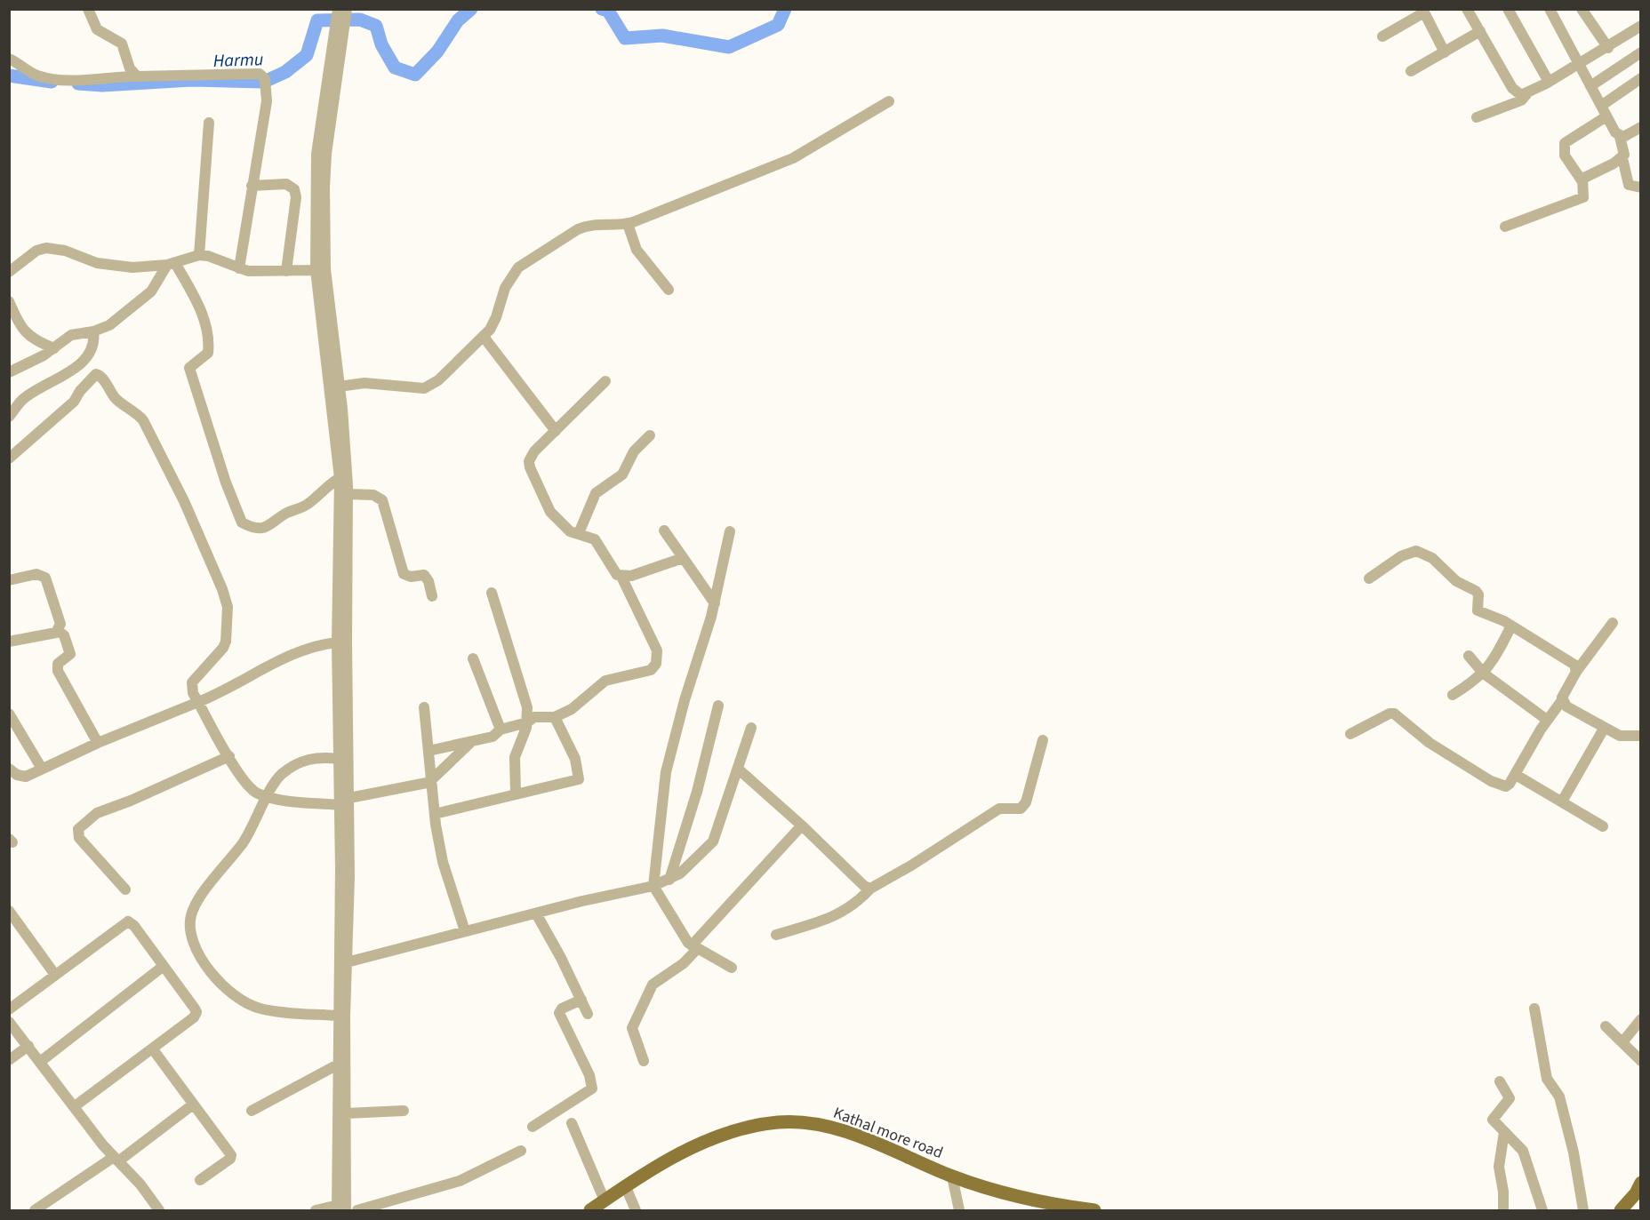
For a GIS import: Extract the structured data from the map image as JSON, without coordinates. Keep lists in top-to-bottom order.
{
  "streets": {
    "main road": ["Kathal more road"]
  },
  "water": ["Harmu"]
}
